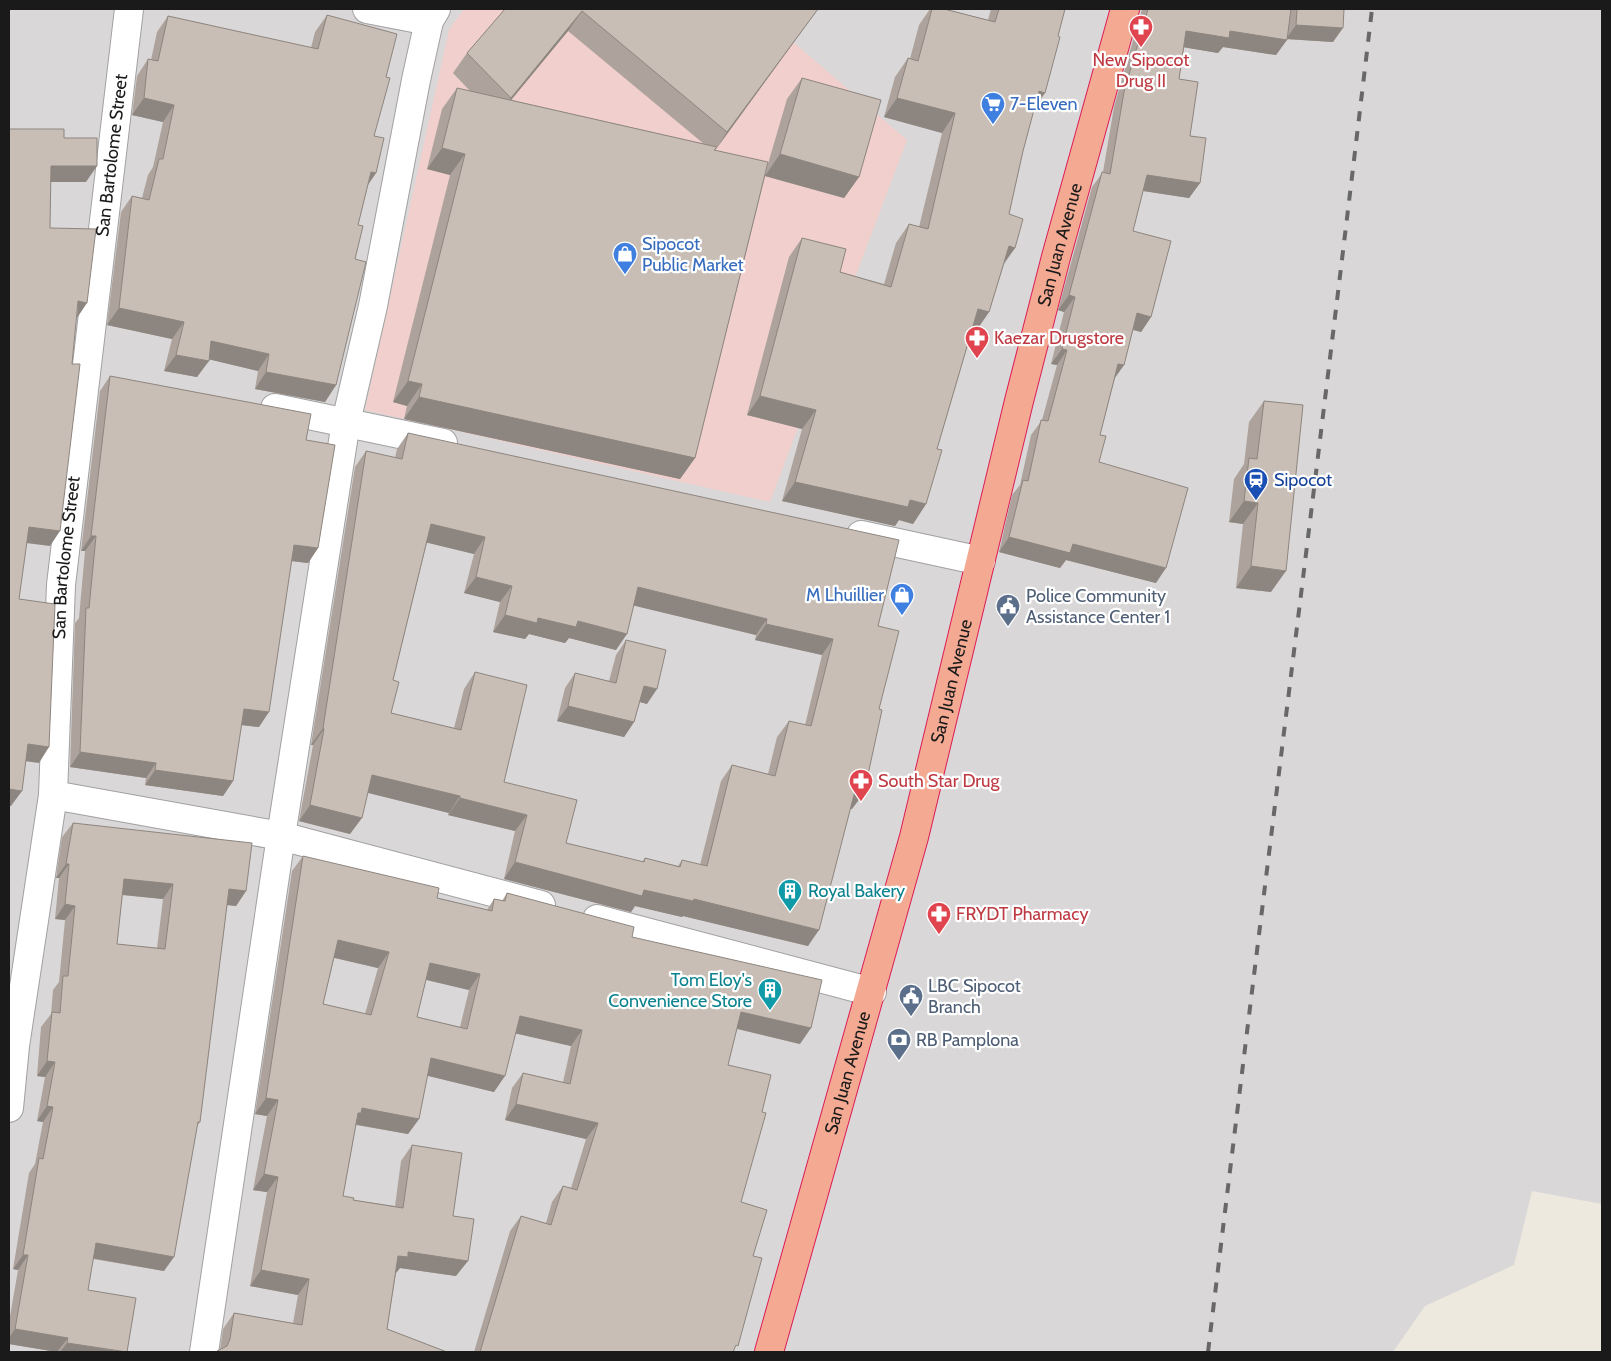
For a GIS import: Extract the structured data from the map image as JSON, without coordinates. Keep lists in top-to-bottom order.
{
  "streets": {
    "highway": ["San Juan Avenue"],
    "street": ["San Bartolome Street"]
  },
  "places": {
    "pharmacy": [
      "New Sipocot Drug II",
      "Kaezar Drugstore",
      "South Star Drug",
      "FRYDT Pharmacy"
    ],
    "supermarket": ["7-Eleven"],
    "shop": ["Sipocot Public Market", "M Lhuillier"],
    "station": ["Sipocot"],
    "public building": ["Police Community Assistance Center 1", "LBC Sipocot Branch"],
    "building": ["Royal Bakery", "Tom Eloy's Convenience Store"],
    "bank": ["RB Pamplona"]
  }
}
